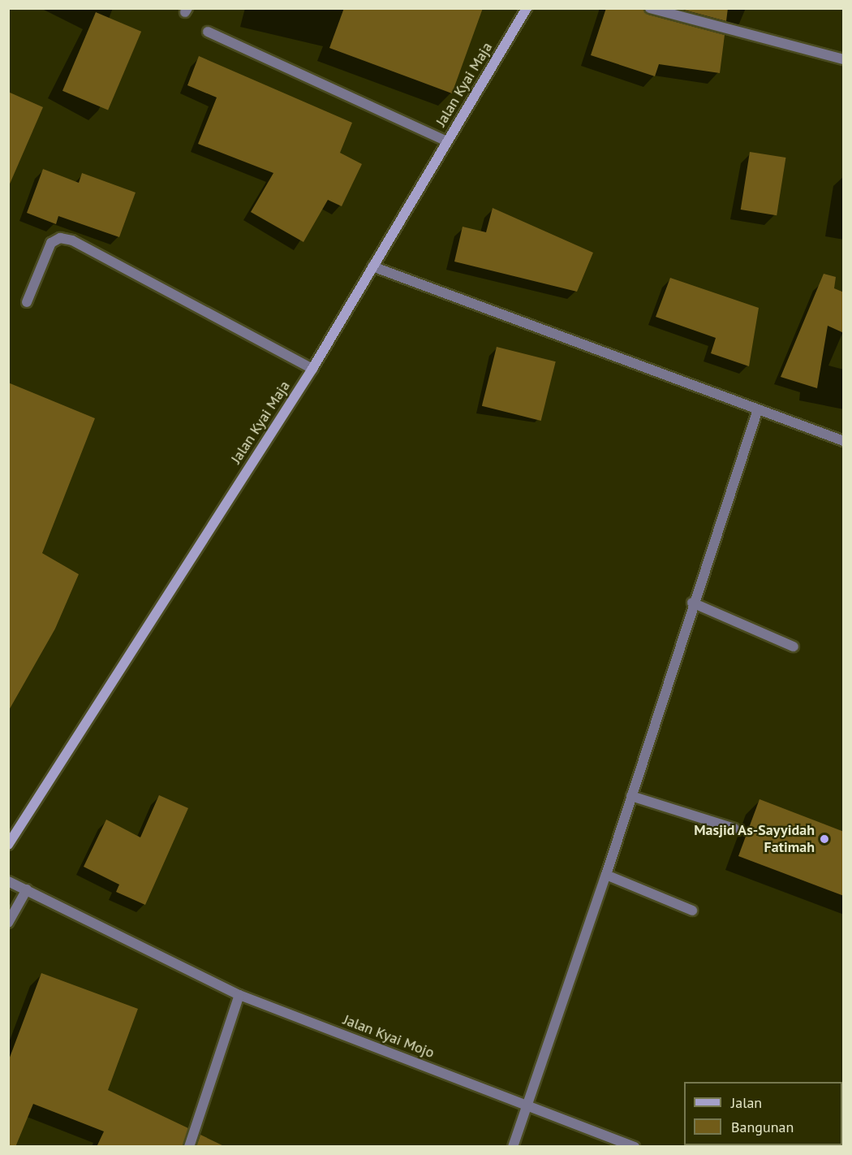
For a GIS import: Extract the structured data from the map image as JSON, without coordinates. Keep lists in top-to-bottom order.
{
  "streets": {
    "main road": ["Jalan Kyai Maja"],
    "street": ["Jalan Kyai Mojo"]
  },
  "places": ["Masjid As-Sayyidah Fatimah"],
  "legend": ["Jalan", "Bangunan"]
}
